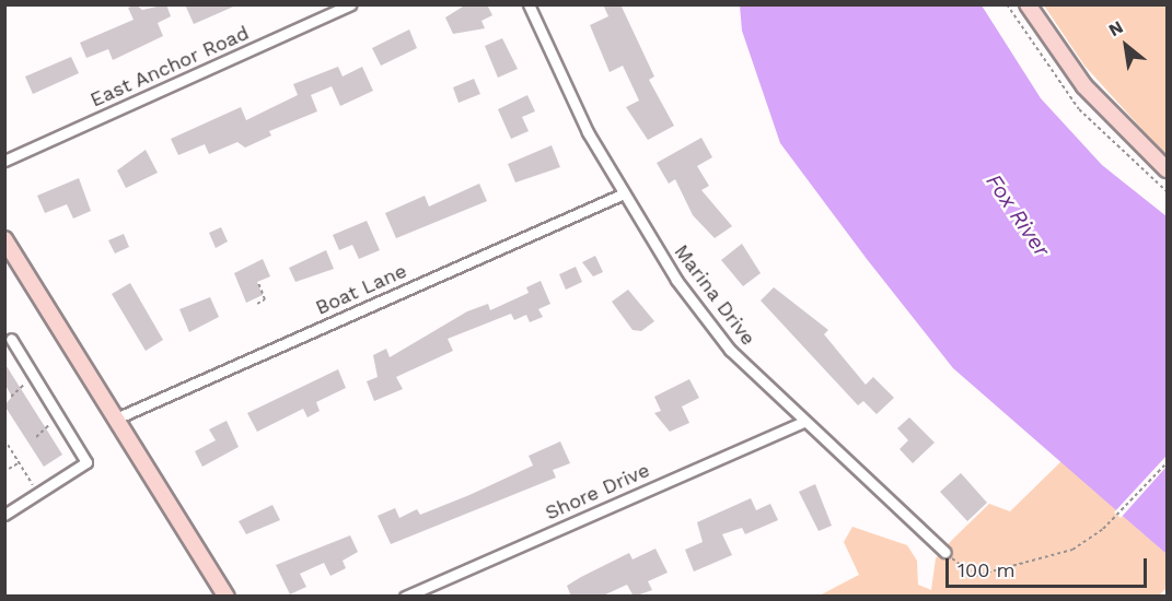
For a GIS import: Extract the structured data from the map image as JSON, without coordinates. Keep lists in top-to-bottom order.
{
  "streets": {
    "street": [
      "East Anchor Road",
      "Boat Lane",
      "Marina Drive",
      "Shore Drive"
    ]
  },
  "crossings": [
    ["Boat Lane", "Marina Drive"],
    ["Marina Drive", "Shore Drive"]
  ],
  "water": ["Fox River"],
  "scale_bar": "100 m",
  "north": "top left"
}
